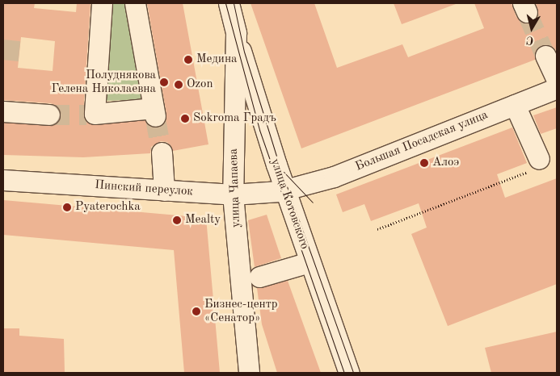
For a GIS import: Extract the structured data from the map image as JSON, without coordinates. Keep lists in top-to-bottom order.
{
  "streets": {
    "street": [
      "Большая Посадская улица",
      "улица Чапаева",
      "Пинский переулок",
      "улица Котовского"
    ]
  },
  "crossings": [
    ["Большая Посадская улица", "Пинский переулок"],
    ["Большая Посадская улица", "улица Котовского"],
    ["улица Чапаева", "Пинский переулок"],
    ["улица Чапаева", "улица Котовского"],
    ["Пинский переулок", "улица Котовского"]
  ],
  "places": [
    "Медина",
    "Полуднякова Гелена Николаевна",
    "Ozon",
    "Sokroma Градъ",
    "Алоэ",
    "Pyaterochka",
    "Mealty",
    "Бизнес-центр «Сенатор»"
  ],
  "north": "bottom"
}
